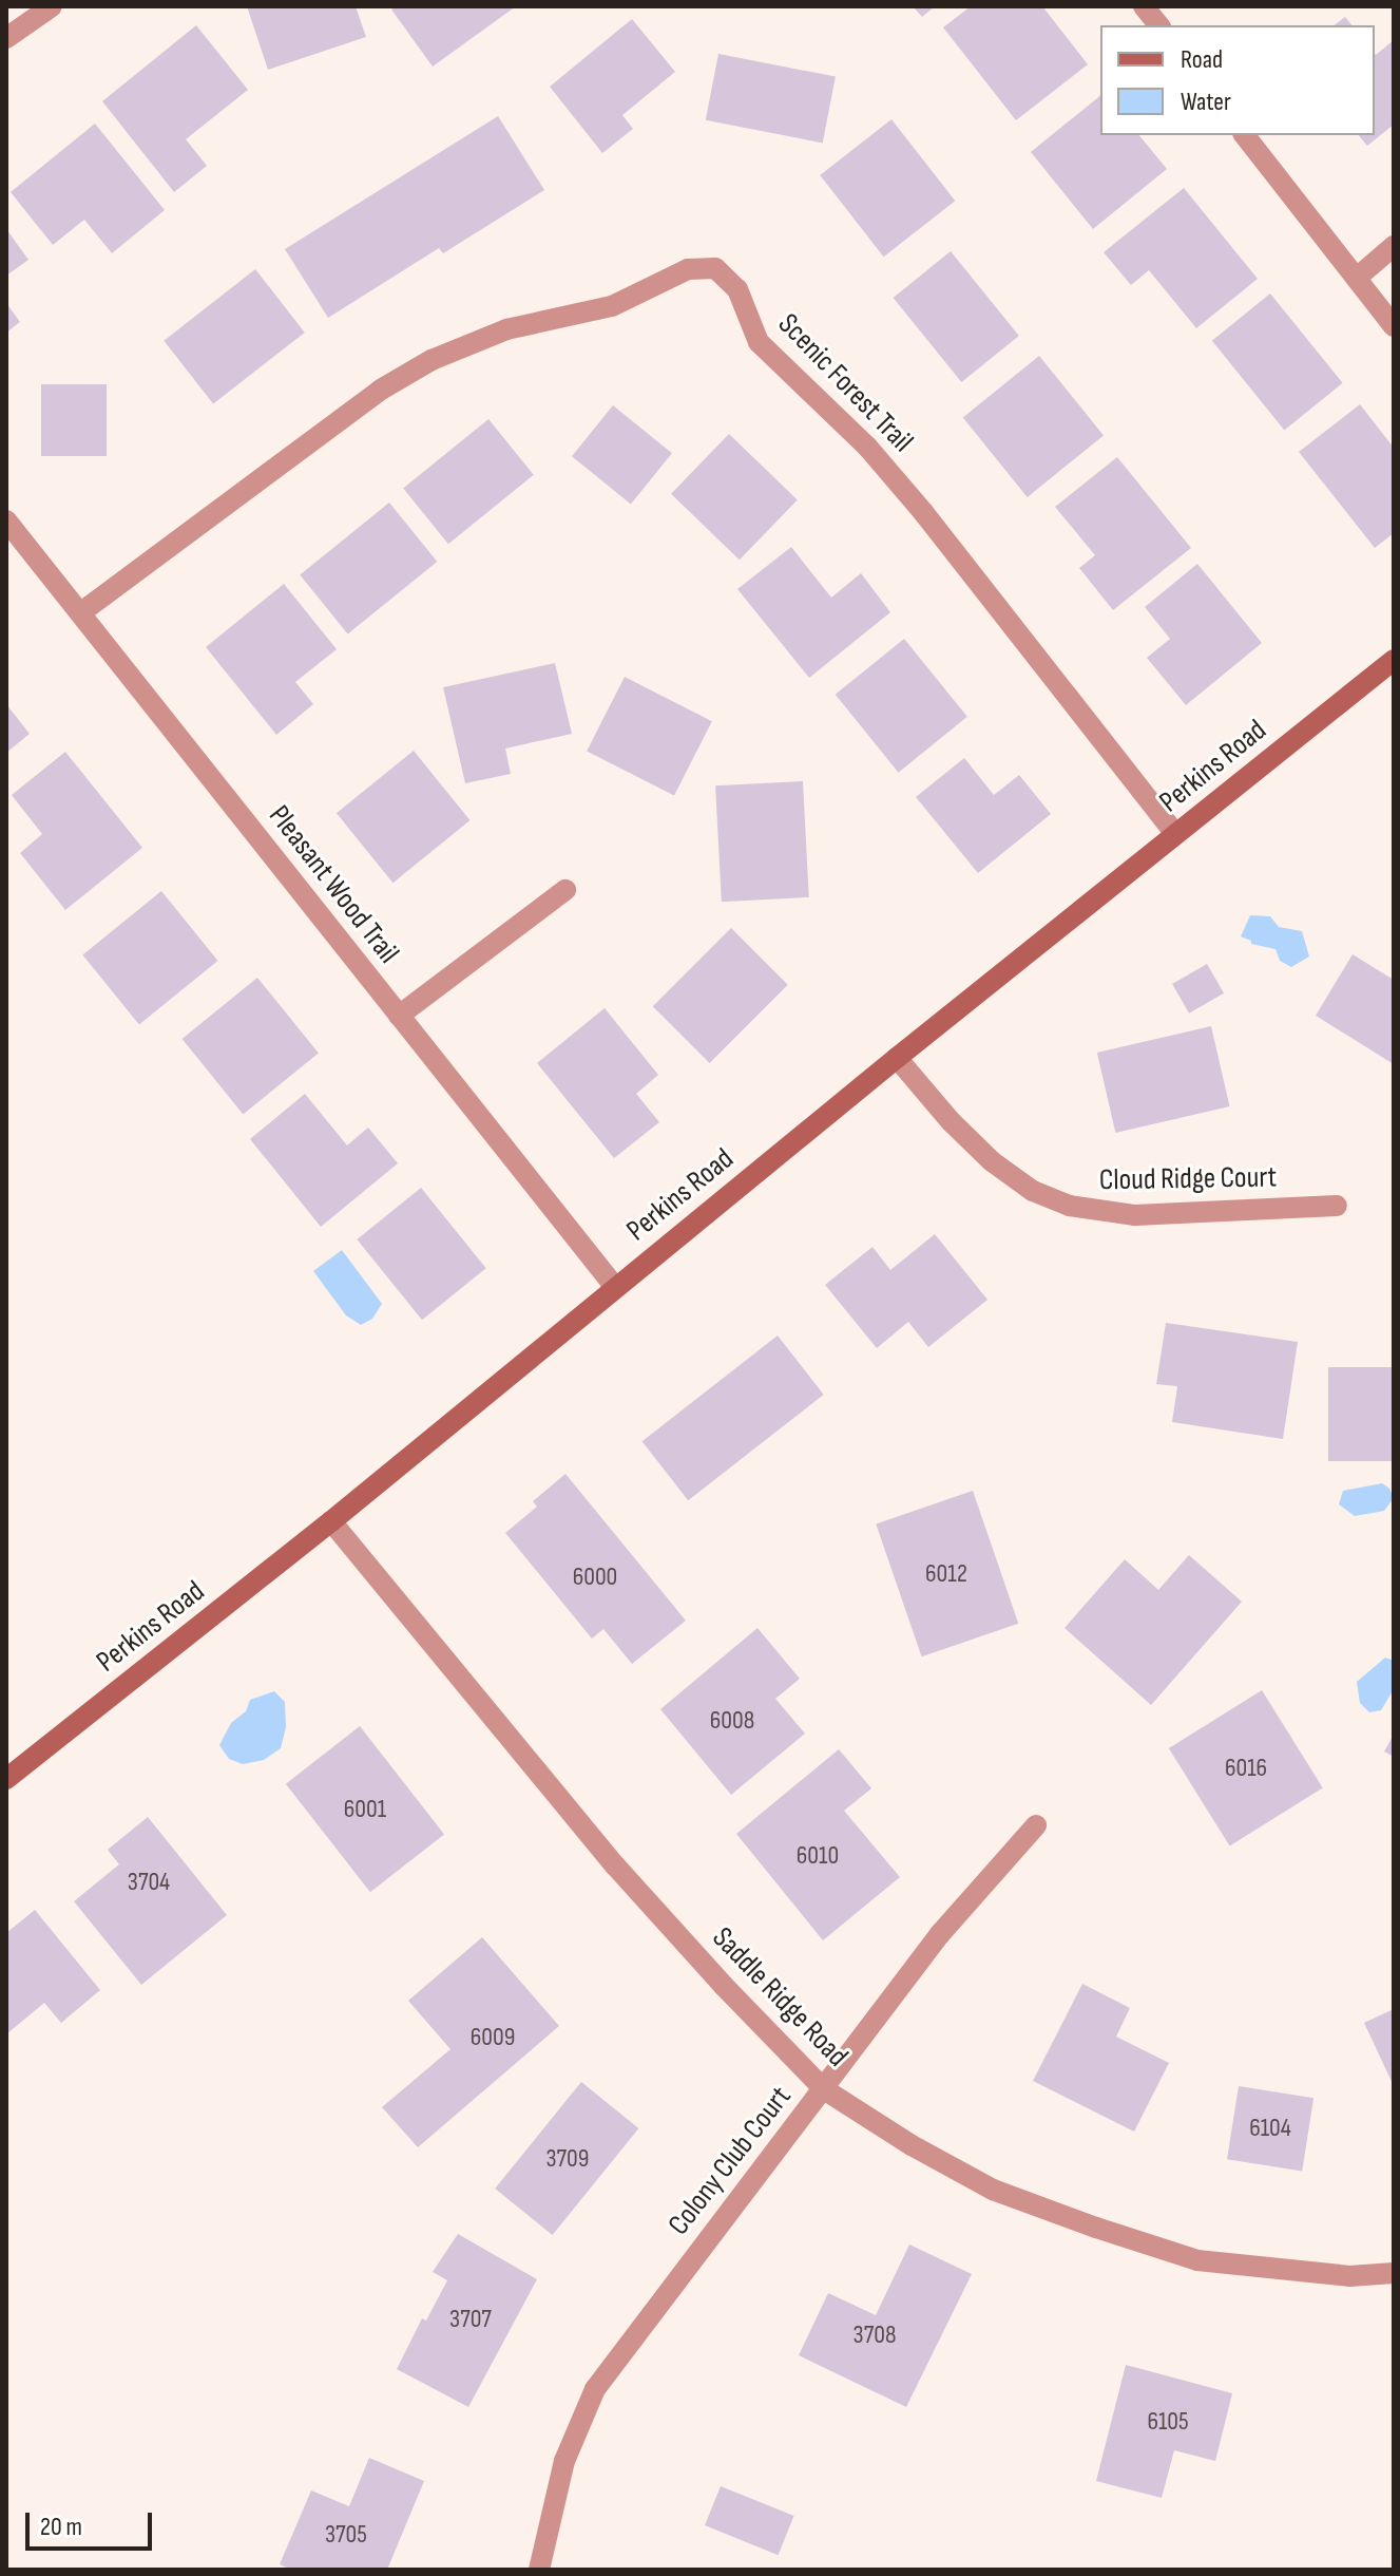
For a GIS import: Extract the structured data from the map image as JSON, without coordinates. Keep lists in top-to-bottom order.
{
  "streets": {
    "main road": ["Perkins Road"],
    "street": [
      "Scenic Forest Trail",
      "Pleasant Wood Trail",
      "Cloud Ridge Court",
      "Saddle Ridge Road",
      "Colony Club Court"
    ]
  },
  "crossings": [
    ["Scenic Forest Trail", "Perkins Road"],
    ["Scenic Forest Trail", "Pleasant Wood Trail"],
    ["Perkins Road", "Pleasant Wood Trail"],
    ["Perkins Road", "Cloud Ridge Court"],
    ["Perkins Road", "Saddle Ridge Road"],
    ["Saddle Ridge Road", "Colony Club Court"]
  ],
  "house_numbers": [
    "6012",
    "6000",
    "6008",
    "6016",
    "6001",
    "6010",
    "3704",
    "6009",
    "6104",
    "3709",
    "3707",
    "3708",
    "6105",
    "3705"
  ],
  "legend": ["Road", "Water"],
  "scale_bar": "20 m"
}
